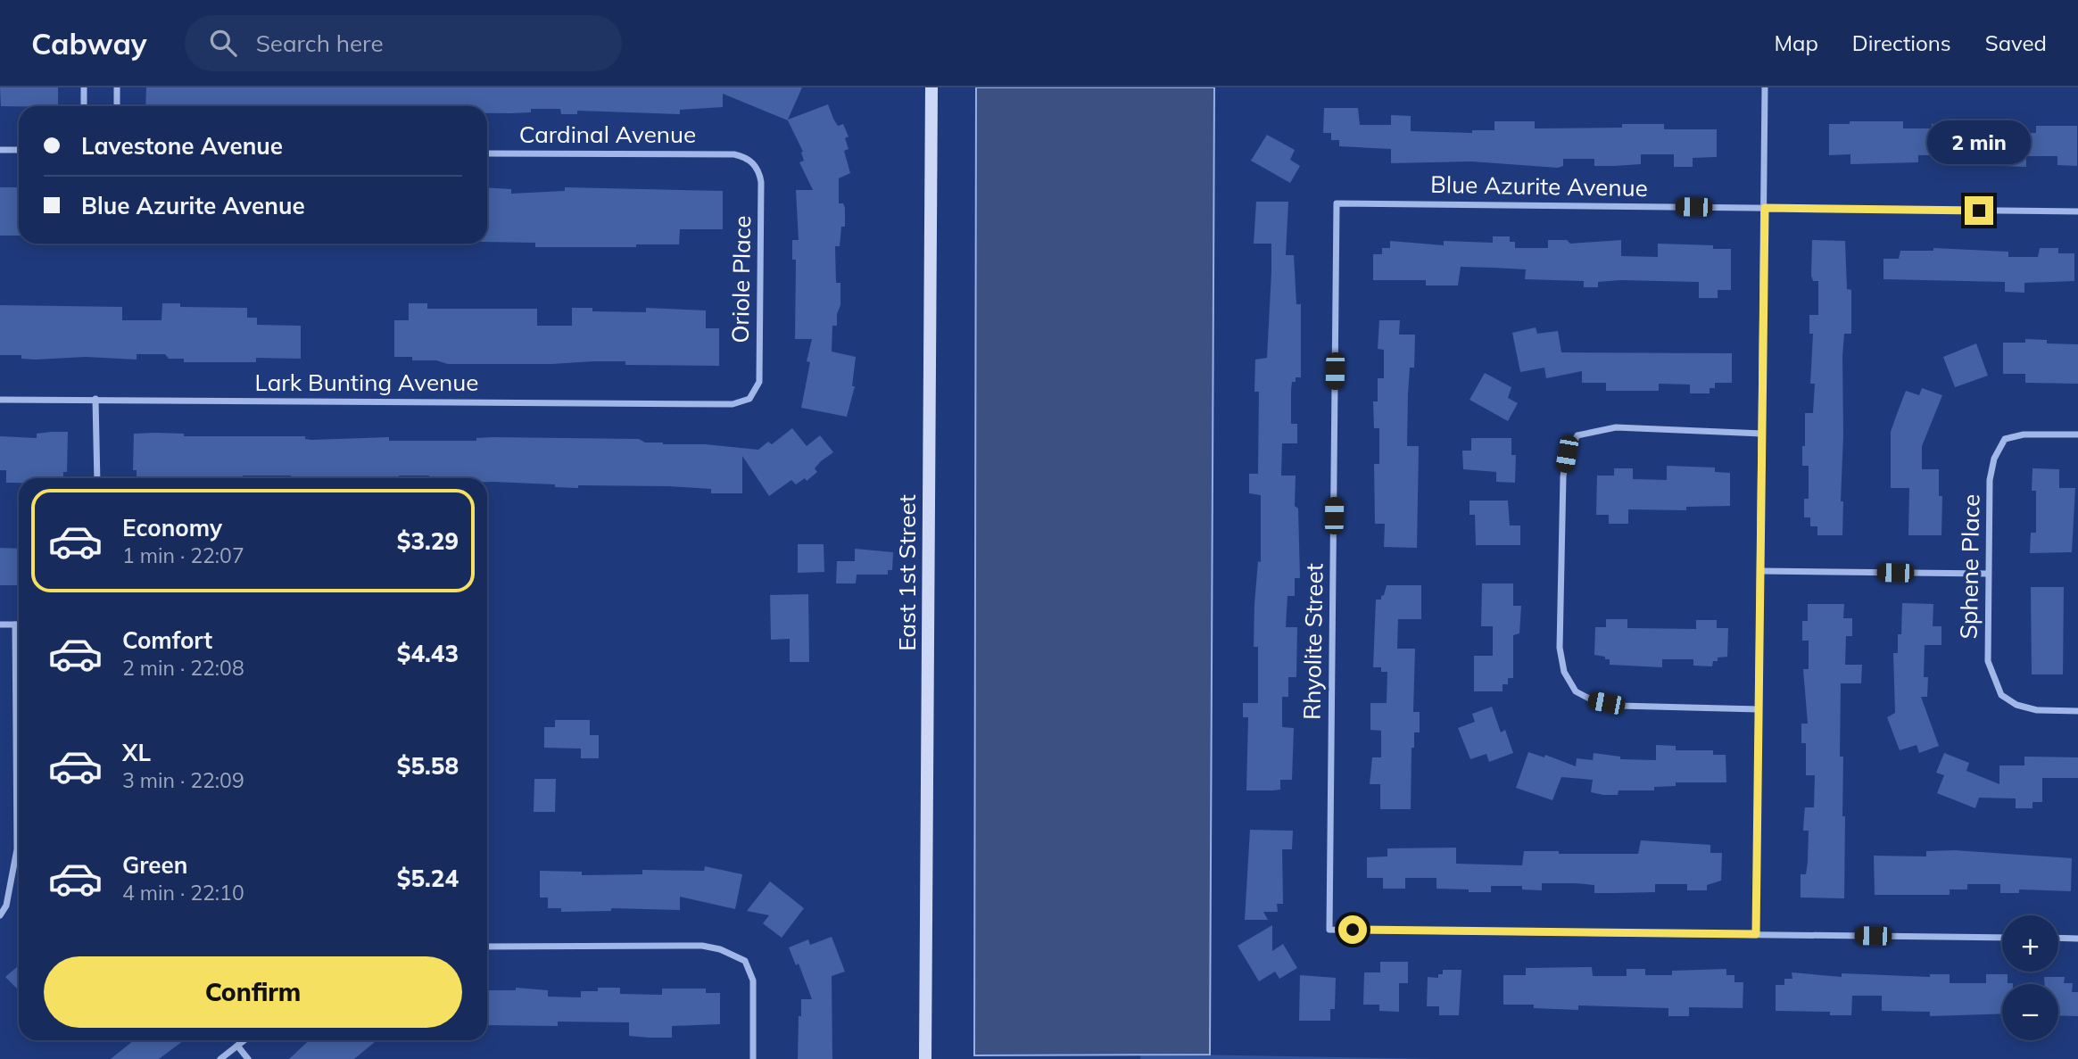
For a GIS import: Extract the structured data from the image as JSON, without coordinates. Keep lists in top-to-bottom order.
{
  "streets": {
    "main road": ["East 1st Street"],
    "street": [
      "Cardinal Avenue",
      "Blue Azurite Avenue",
      "Oriole Place",
      "Lark Bunting Avenue",
      "Sphene Place",
      "Rhyolite Street"
    ]
  },
  "crossings": [
    ["Cardinal Avenue", "Oriole Place"],
    ["Blue Azurite Avenue", "Rhyolite Street"],
    ["Oriole Place", "Lark Bunting Avenue"]
  ],
  "page": {
    "header": "Cabway",
    "search": "Search here",
    "nav": ["Map", "Directions", "Saved"],
    "banner": ["Lavestone Avenue", "Blue Azurite Avenue"],
    "bubble": "2 min",
    "list": [
      {
        "name": "Economy",
        "note": "1 min · 22:07",
        "value": "$3.29"
      },
      {
        "name": "Comfort",
        "note": "2 min · 22:08",
        "value": "$4.43"
      },
      {
        "name": "XL",
        "note": "3 min · 22:09",
        "value": "$5.58"
      },
      {
        "name": "Green",
        "note": "4 min · 22:10",
        "value": "$5.24"
      }
    ],
    "map_buttons": ["+", "−"],
    "buttons": "Confirm"
  }
}
